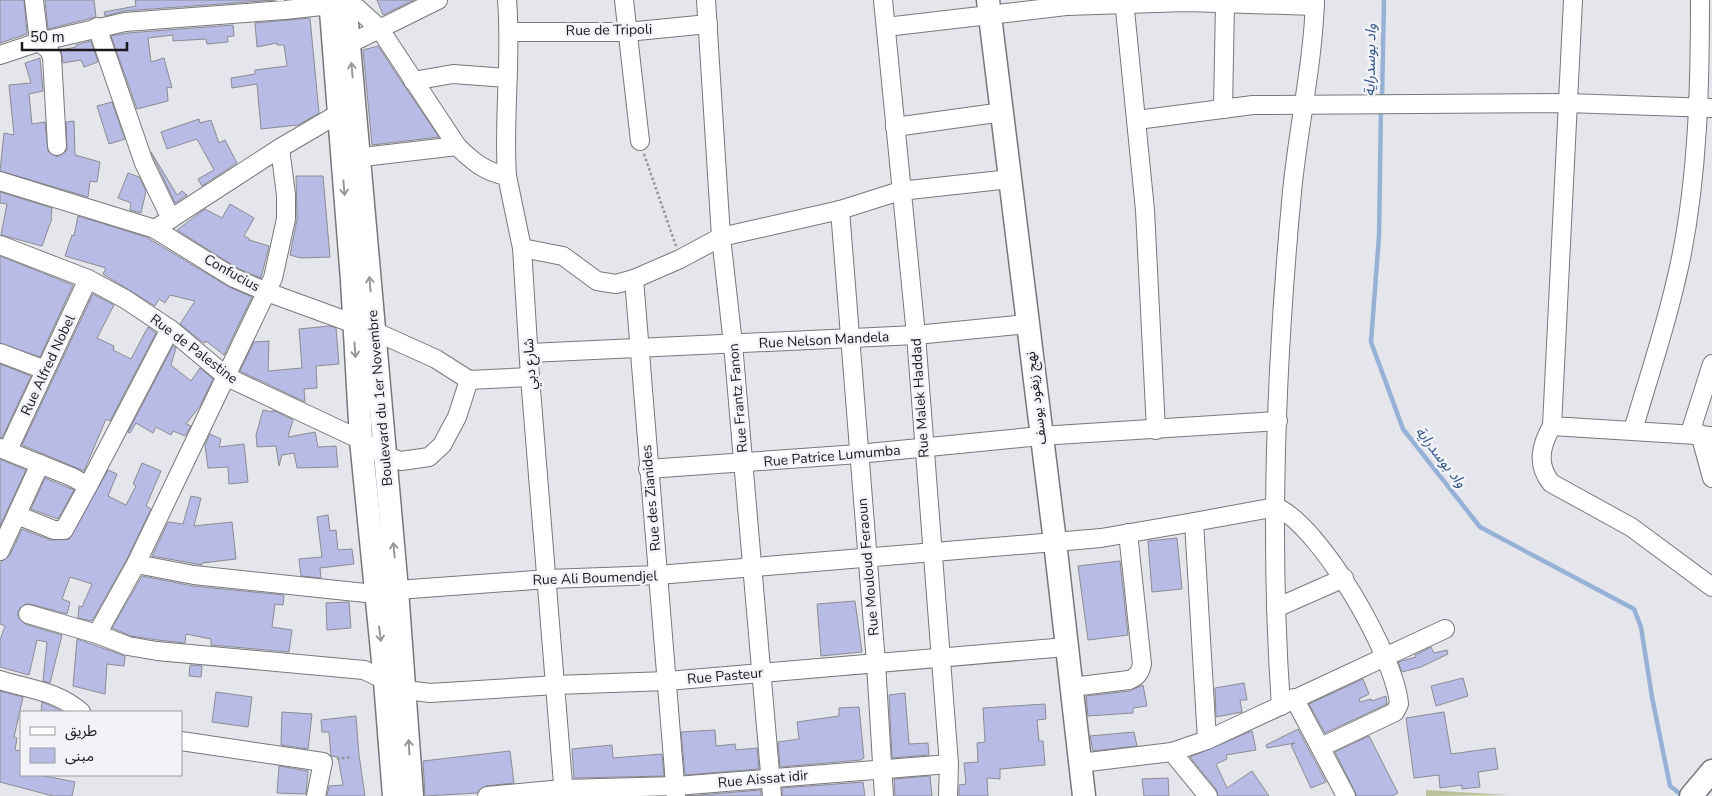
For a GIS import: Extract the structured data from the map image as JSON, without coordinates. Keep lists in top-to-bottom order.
{
  "streets": {
    "main road": ["Boulevard du 1er Novembre", "نهج زيغود يوسف"],
    "street": [
      "Rue de Tripoli",
      "Confucius",
      "Rue Nelson Mandela",
      "Rue de Palestine",
      "شارع دبي",
      "Rue Alfred Nobel",
      "Rue Frantz Fanon",
      "Rue Malek Haddad",
      "Rue Patrice Lumumba",
      "Rue des Zianides",
      "Rue Mouloud Feraoun",
      "Rue Ali Boumendjel",
      "Rue Pasteur",
      "Rue Aissat idir"
    ]
  },
  "crossings": [
    ["Rue de Tripoli", "شارع دبي"],
    ["Rue de Tripoli", "Rue Frantz Fanon"],
    ["Confucius", "Boulevard du 1er Novembre"],
    ["Rue Nelson Mandela", "شارع دبي"],
    ["Rue Nelson Mandela", "Rue Frantz Fanon"],
    ["Rue Nelson Mandela", "Rue Malek Haddad"],
    ["Rue Nelson Mandela", "نهج زيغود يوسف"],
    ["Rue Nelson Mandela", "Rue des Zianides"],
    ["Rue Nelson Mandela", "Rue Mouloud Feraoun"],
    ["Rue de Palestine", "Rue Alfred Nobel"],
    ["Rue de Palestine", "Boulevard du 1er Novembre"],
    ["شارع دبي", "Rue Ali Boumendjel"],
    ["شارع دبي", "Rue Pasteur"],
    ["شارع دبي", "Rue Aissat idir"],
    ["Boulevard du 1er Novembre", "Rue Ali Boumendjel"],
    ["Boulevard du 1er Novembre", "Rue Pasteur"],
    ["Rue Frantz Fanon", "Rue Patrice Lumumba"],
    ["Rue Frantz Fanon", "Rue Ali Boumendjel"],
    ["Rue Frantz Fanon", "Rue Pasteur"],
    ["Rue Frantz Fanon", "Rue Aissat idir"],
    ["Rue Malek Haddad", "Rue Patrice Lumumba"],
    ["Rue Malek Haddad", "Rue Ali Boumendjel"],
    ["Rue Malek Haddad", "Rue Pasteur"],
    ["Rue Malek Haddad", "Rue Aissat idir"],
    ["نهج زيغود يوسف", "Rue Patrice Lumumba"],
    ["نهج زيغود يوسف", "Rue Ali Boumendjel"],
    ["نهج زيغود يوسف", "Rue Pasteur"],
    ["Rue Patrice Lumumba", "Rue des Zianides"],
    ["Rue Patrice Lumumba", "Rue Mouloud Feraoun"],
    ["Rue des Zianides", "Rue Ali Boumendjel"],
    ["Rue des Zianides", "Rue Pasteur"],
    ["Rue des Zianides", "Rue Aissat idir"],
    ["Rue Mouloud Feraoun", "Rue Ali Boumendjel"],
    ["Rue Mouloud Feraoun", "Rue Pasteur"],
    ["Rue Mouloud Feraoun", "Rue Aissat idir"]
  ],
  "water": ["واد بوسدراية"],
  "legend": ["طريق", "مبنى"],
  "scale_bar": "50 m"
}
